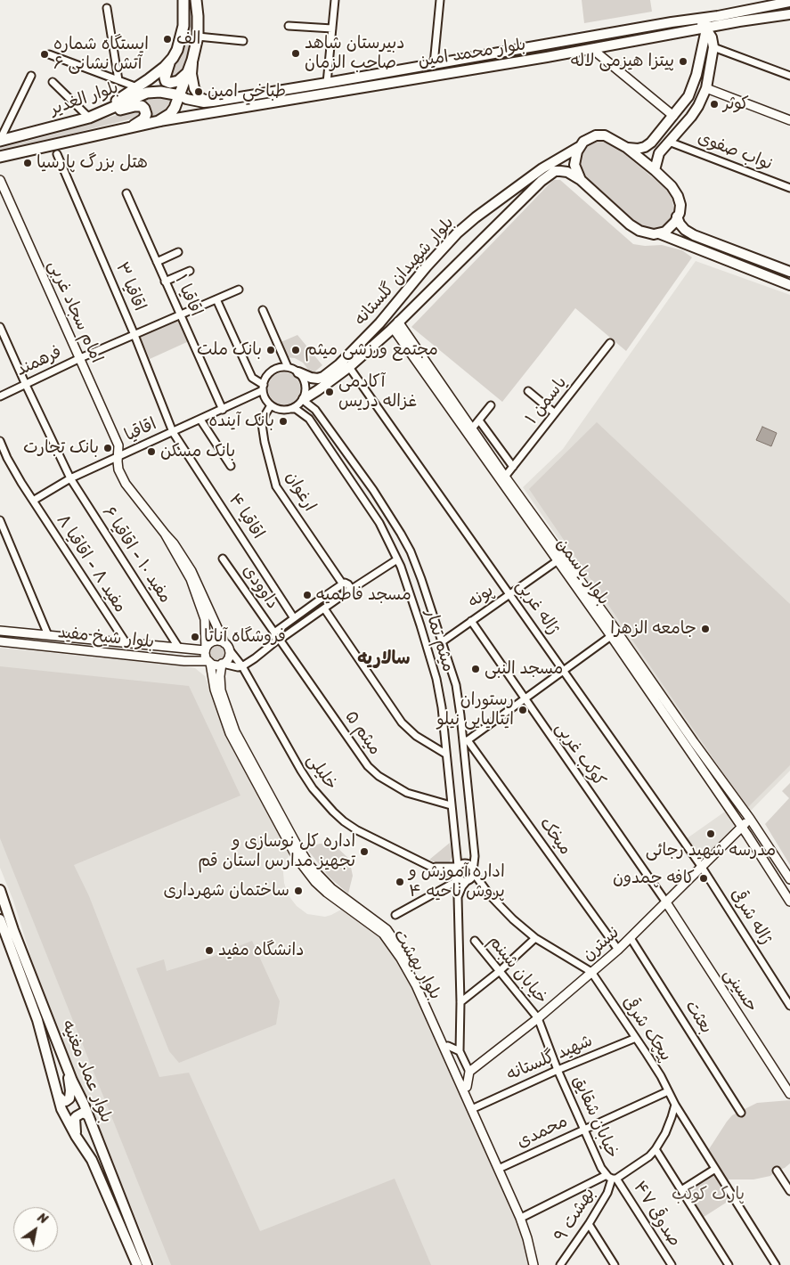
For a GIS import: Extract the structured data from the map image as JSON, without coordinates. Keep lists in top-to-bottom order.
{
  "streets": {
    "main road": [
      "بلوار محمد امین",
      "بلوار الغدیر",
      "بلوار شهیدان گلستانه",
      "بلوار عماد مغنیه"
    ],
    "street": [
      "نواب صفوی",
      "اقاقیا ۳",
      "اقاقیا ۱",
      "امام سجاد غربی",
      "فرهمند",
      "یاسمن ۱",
      "اقاقیا",
      "ارغوان",
      "اقاقیا ۴",
      "مفید ۱۰ - اقاقیا ۶",
      "مفید ۸ - اقاقیا ۸",
      "بلوار یاسمن",
      "داوودی",
      "پونه",
      "ژاله غربی",
      "بلوار شیخ مفید",
      "میثم تمار",
      "میثم ۵",
      "کوکب غربی",
      "خلیلی",
      "میخک",
      "ژاله شرقی",
      "نسترن",
      "بلوار بهشت",
      "خیابان شبنم",
      "حسینی",
      "بعثت",
      "پیچک شرقی",
      "شهید گلستانه",
      "خیابان شقایق",
      "محمدی",
      "صدوقی ۴۷",
      "بهشت ۹"
    ]
  },
  "crossings": [
    ["بلوار محمد امین", "بلوار الغدیر"],
    ["بلوار شهیدان گلستانه", "اقاقیا"],
    ["بلوار شهیدان گلستانه", "ارغوان"],
    ["بلوار شهیدان گلستانه", "بلوار یاسمن"],
    ["بلوار شهیدان گلستانه", "ژاله غربی"],
    ["بلوار شهیدان گلستانه", "میثم تمار"],
    ["اقاقیا ۳", "فرهمند"],
    ["اقاقیا ۳", "اقاقیا"],
    ["اقاقیا ۳", "اقاقیا ۴"],
    ["اقاقیا ۱", "فرهمند"],
    ["اقاقیا ۱", "اقاقیا"],
    ["امام سجاد غربی", "فرهمند"],
    ["امام سجاد غربی", "اقاقیا"],
    ["فرهمند", "مفید ۱۰ - اقاقیا ۶"],
    ["یاسمن ۱", "بلوار یاسمن"],
    ["اقاقیا", "ارغوان"],
    ["اقاقیا", "اقاقیا ۴"],
    ["اقاقیا", "مفید ۱۰ - اقاقیا ۶"],
    ["اقاقیا", "مفید ۸ - اقاقیا ۸"],
    ["اقاقیا", "میثم تمار"],
    ["ارغوان", "میثم تمار"],
    ["مفید ۱۰ - اقاقیا ۶", "بلوار شیخ مفید"],
    ["مفید ۸ - اقاقیا ۸", "بلوار شیخ مفید"],
    ["بلوار یاسمن", "پونه"],
    ["بلوار یاسمن", "نسترن"],
    ["داوودی", "میثم ۵"],
    ["پونه", "ژاله غربی"],
    ["پونه", "میثم تمار"],
    ["پونه", "کوکب غربی"],
    ["ژاله غربی", "ژاله شرقی"],
    ["ژاله غربی", "نسترن"],
    ["بلوار شیخ مفید", "خلیلی"],
    ["بلوار شیخ مفید", "بلوار بهشت"],
    ["میثم تمار", "میثم ۵"],
    ["میثم تمار", "میخک"],
    ["کوکب غربی", "نسترن"],
    ["کوکب غربی", "حسینی"],
    ["خلیلی", "بلوار بهشت"],
    ["میخک", "نسترن"],
    ["ژاله شرقی", "نسترن"],
    ["نسترن", "خیابان شبنم"],
    ["نسترن", "حسینی"],
    ["نسترن", "بعثت"],
    ["نسترن", "پیچک شرقی"],
    ["نسترن", "خیابان شقایق"],
    ["بلوار بهشت", "شهید گلستانه"],
    ["بلوار بهشت", "محمدی"],
    ["خیابان شبنم", "خیابان شقایق"],
    ["پیچک شرقی", "شهید گلستانه"],
    ["پیچک شرقی", "خیابان شقایق"],
    ["پیچک شرقی", "محمدی"],
    ["شهید گلستانه", "خیابان شقایق"],
    ["خیابان شقایق", "محمدی"],
    ["خیابان شقایق", "صدوقی ۴۷"],
    ["خیابان شقایق", "بهشت ۹"],
    ["صدوقی ۴۷", "بهشت ۹"]
  ],
  "districts": ["سالاریه"],
  "parks": ["پارک کوکب"],
  "places": [
    "الف",
    "دبیرستان شاهد صاحب الزمان",
    "ایستگاه شماره ۶ آتش نشانی",
    "پیتزا هیزمی لاله",
    "طباخي امين",
    "کوثر",
    "هتل بزرگ پارسیا",
    "بانک ملت",
    "مجتمع ورزشی میثم",
    "آکادمی غزاله دریس",
    "بانک آینده",
    "بانک تجارت",
    "بانک مسکن",
    "مسجد فاطمیه",
    "جامعه الزهرا",
    "فروشگاه آناتا",
    "مسجد النبی",
    "رستوران ایتالیایی نیلو",
    "مدرسه شهید رجائی",
    "اداره کل نوسازی و تجهیز مدارس استان قم",
    "کافه چمدون",
    "اداره آموزش و پروش ناحیه ۴",
    "ساختمان شهرداری",
    "دانشگاه مفید"
  ],
  "north": "top right"
}
